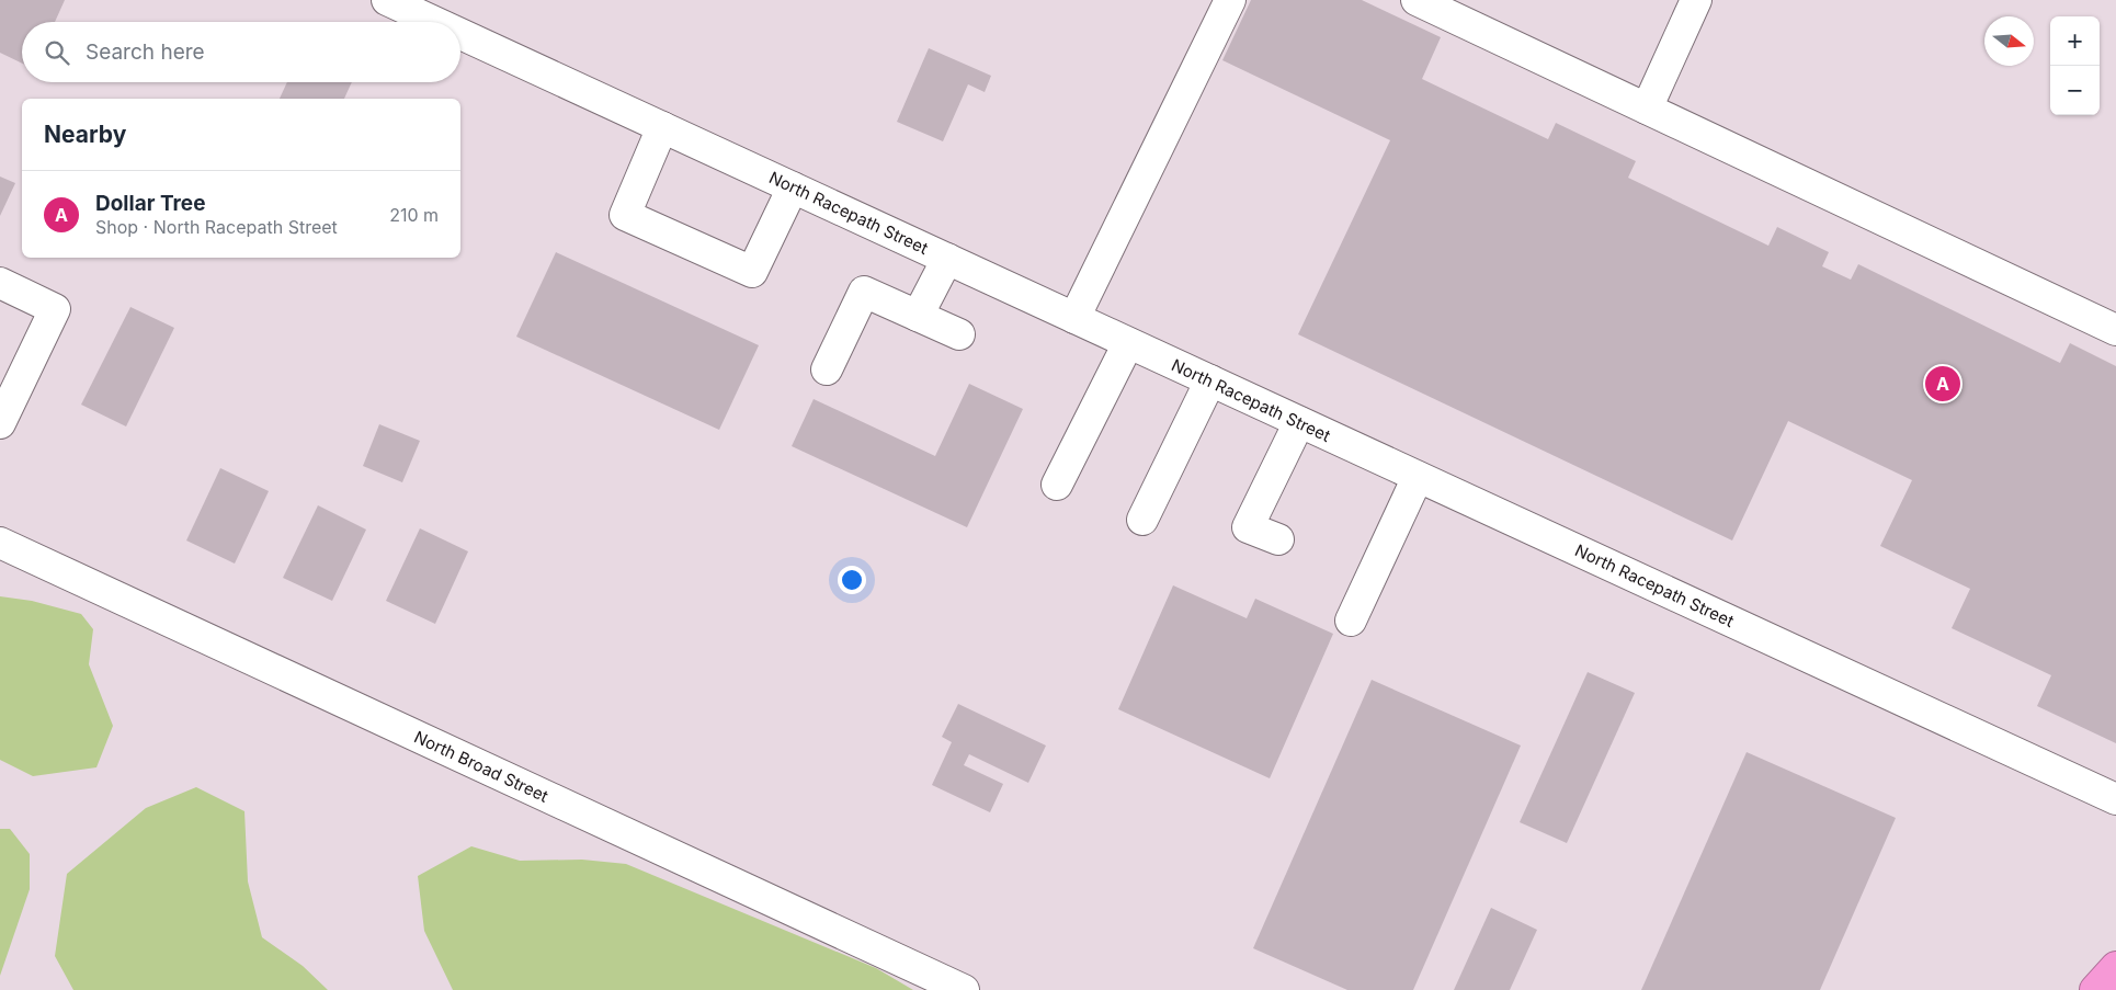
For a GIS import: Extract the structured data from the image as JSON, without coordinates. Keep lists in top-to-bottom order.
{
  "streets": {
    "street": ["North Racepath Street", "North Broad Street"]
  },
  "north": "right",
  "page": {
    "map_buttons": ["+", "−"],
    "search": "Search here",
    "heading": "Nearby",
    "list": [
      {
        "mark": "A",
        "name": "Dollar Tree",
        "note": "Shop · North Racepath Street",
        "value": "210 m"
      }
    ],
    "pins": "A"
  }
}
